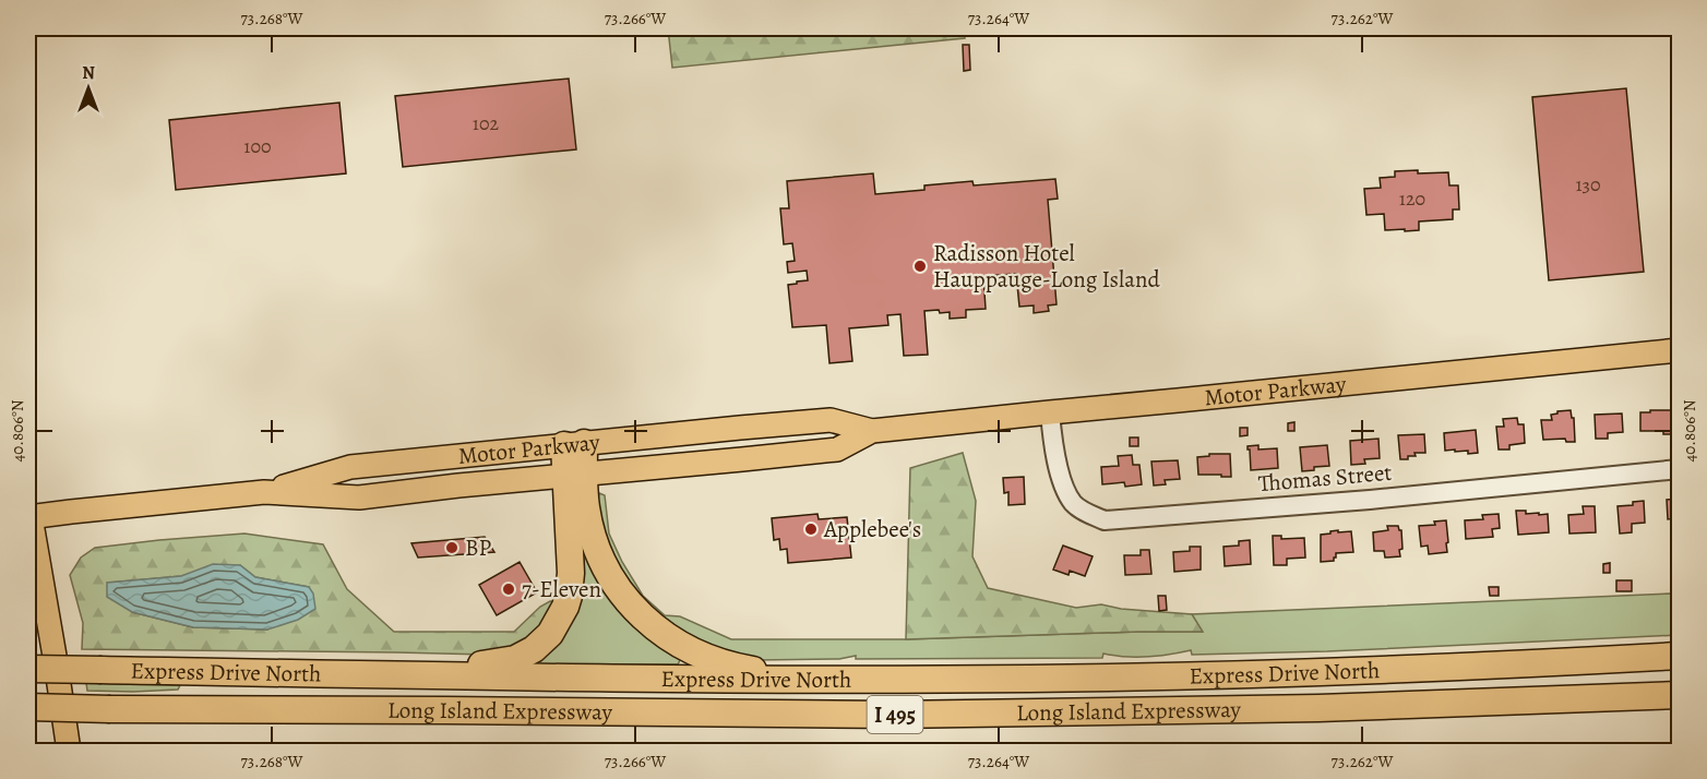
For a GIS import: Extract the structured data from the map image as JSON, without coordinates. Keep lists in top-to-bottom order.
{
  "streets": {
    "highway": ["Express Drive North", "Long Island Expressway", "I 495"],
    "main road": ["Motor Parkway"],
    "street": ["Thomas Street"]
  },
  "crossings": [
    ["Motor Parkway", "Thomas Street"]
  ],
  "places": [
    "Radisson Hotel Hauppauge-Long Island",
    "Applebee's",
    "BP",
    "7-Eleven"
  ],
  "house_numbers": [
    "102",
    "100",
    "130",
    "120"
  ],
  "north": "top",
  "coordinates": [
    "73.268°W",
    "73.266°W",
    "73.264°W",
    "73.262°W",
    "40.806°N"
  ]
}
